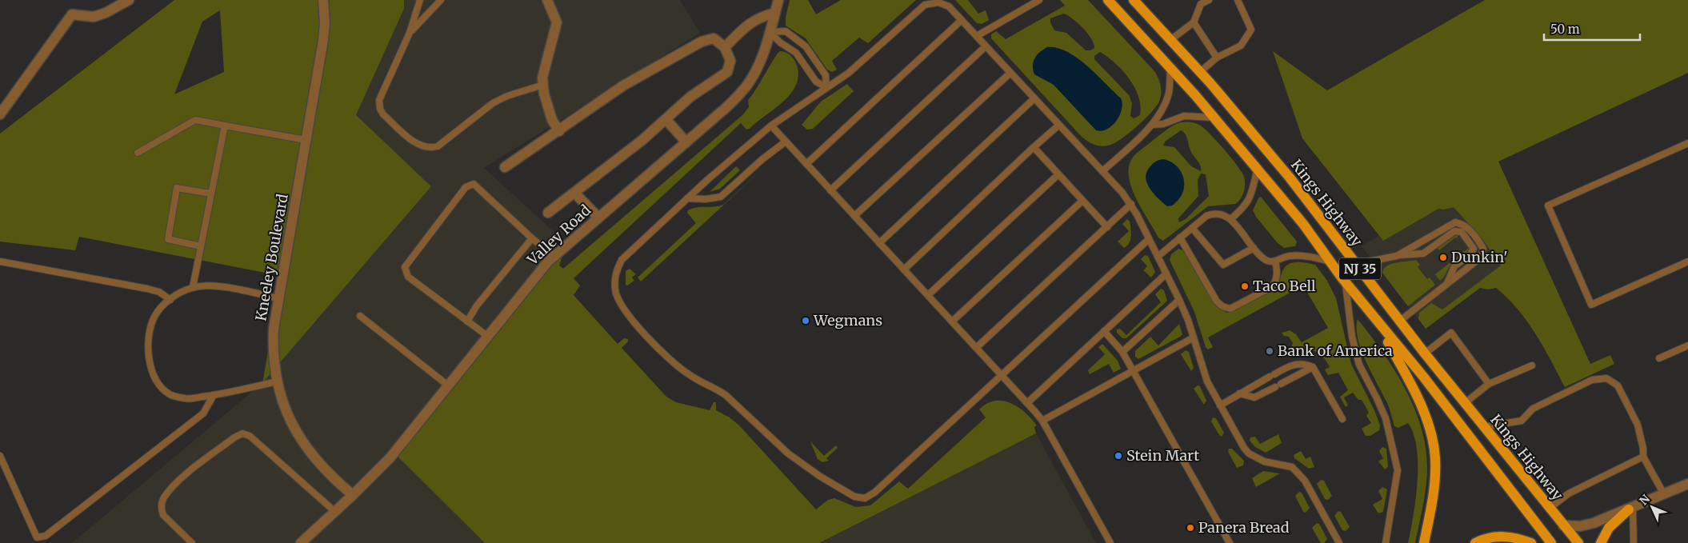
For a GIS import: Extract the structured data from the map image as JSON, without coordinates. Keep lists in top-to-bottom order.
{
  "streets": {
    "main road": ["Kings Highway", "NJ 35"],
    "street": ["Valley Road", "Kneeley Boulevard"]
  },
  "crossings": [
    ["Valley Road", "Kneeley Boulevard"]
  ],
  "places": [
    "Dunkin'",
    "Taco Bell",
    "Wegmans",
    "Bank of America",
    "Stein Mart",
    "Panera Bread"
  ],
  "scale_bar": "50 m",
  "north": "top left"
}
